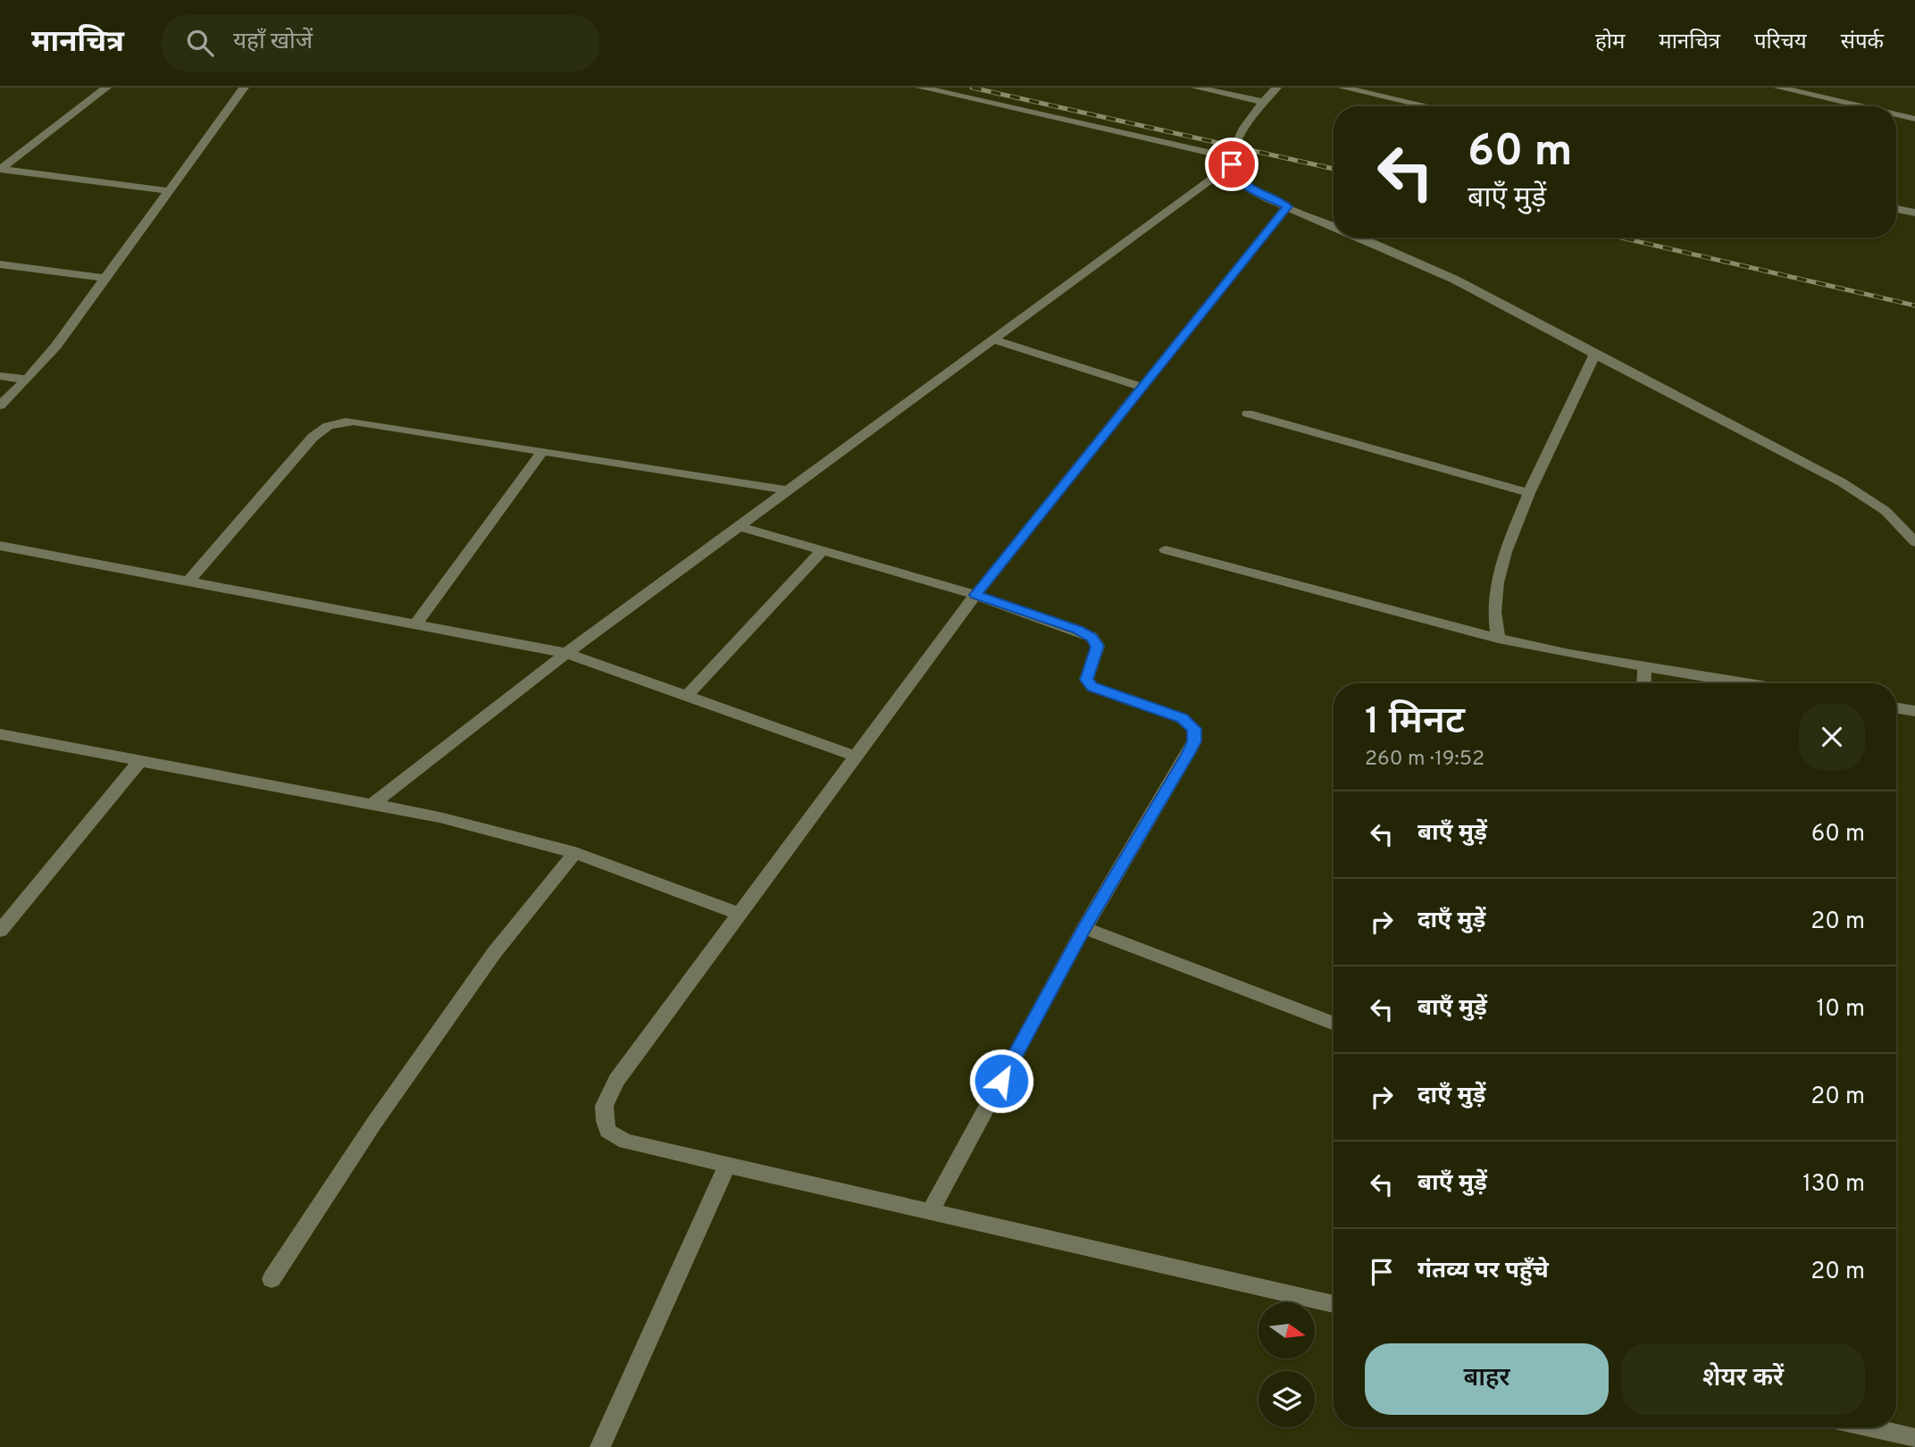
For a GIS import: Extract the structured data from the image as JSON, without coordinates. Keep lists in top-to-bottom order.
{
  "north": "right",
  "page": {
    "header": "मानचित्र",
    "search": "यहाँ खोजें",
    "nav": [
      "होम",
      "मानचित्र",
      "परिचय",
      "संपर्क"
    ],
    "turn": ["60 m", "बाएँ मुड़ें"],
    "heading": ["1 मिनट", "260 m · 19:52"],
    "list": [
      {
        "name": "बाएँ मुड़ें",
        "value": "60 m"
      },
      {
        "name": "दाएँ मुड़ें",
        "value": "20 m"
      },
      {
        "name": "बाएँ मुड़ें",
        "value": "10 m"
      },
      {
        "name": "दाएँ मुड़ें",
        "value": "20 m"
      },
      {
        "name": "बाएँ मुड़ें",
        "value": "130 m"
      },
      {
        "name": "गंतव्य पर पहुँचे",
        "value": "20 m"
      }
    ],
    "buttons": ["बाहर", "शेयर करें"]
  }
}
